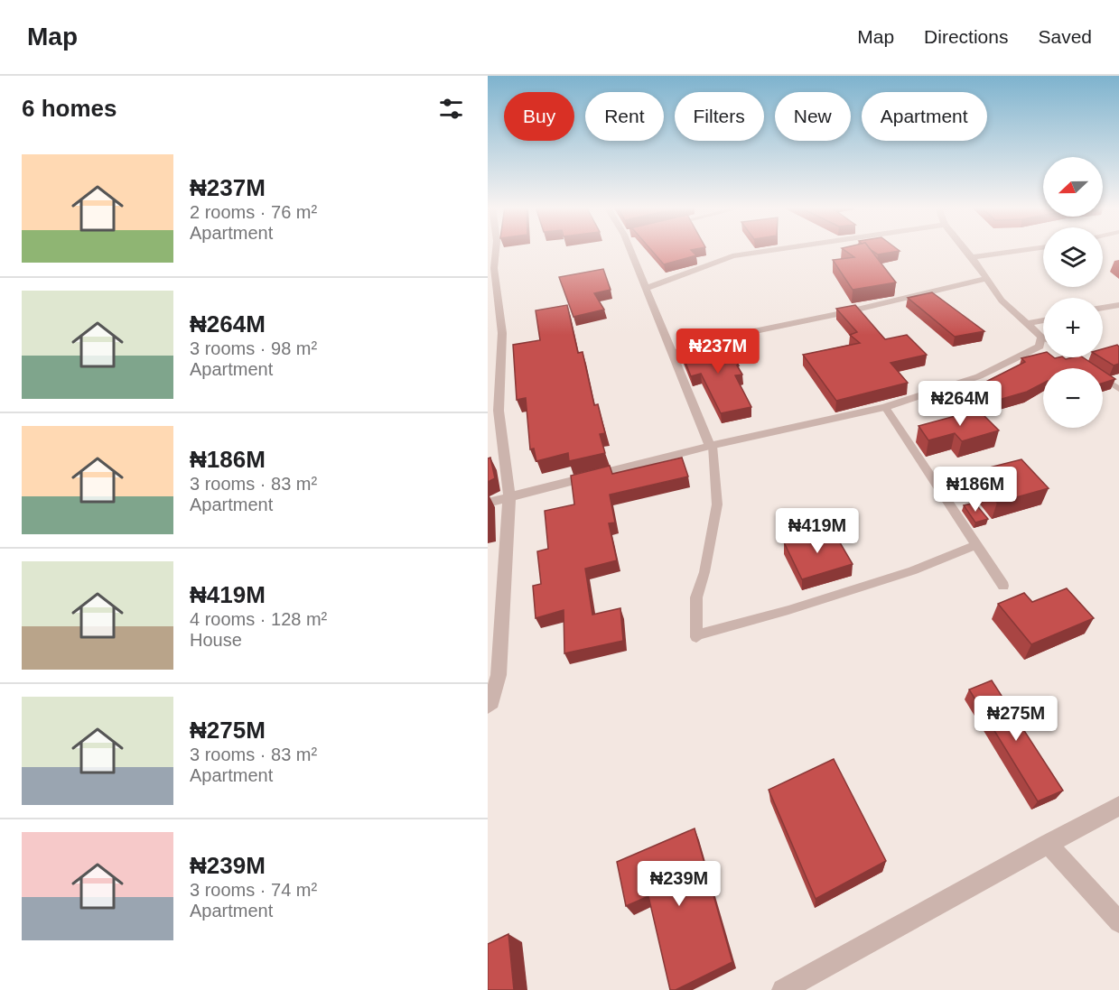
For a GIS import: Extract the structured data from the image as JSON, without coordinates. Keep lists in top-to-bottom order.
{
  "north": "left",
  "page": {
    "header": "Map",
    "nav": ["Map", "Directions", "Saved"],
    "heading": "6 homes",
    "chip": [
      "Buy",
      "Rent",
      "Filters",
      "New",
      "Apartment"
    ],
    "list": [
      {
        "name": "₦237M",
        "note": "2 rooms · 76 m² · Apartment"
      },
      {
        "name": "₦264M",
        "note": "3 rooms · 98 m² · Apartment"
      },
      {
        "name": "₦186M",
        "note": "3 rooms · 83 m² · Apartment"
      },
      {
        "name": "₦419M",
        "note": "4 rooms · 128 m² · House"
      },
      {
        "name": "₦275M",
        "note": "3 rooms · 83 m² · Apartment"
      },
      {
        "name": "₦239M",
        "note": "3 rooms · 74 m² · Apartment"
      }
    ],
    "map_buttons": ["+", "−"],
    "price": [
      "₦237M",
      "₦264M",
      "₦186M",
      "₦419M",
      "₦275M",
      "₦239M"
    ]
  }
}
